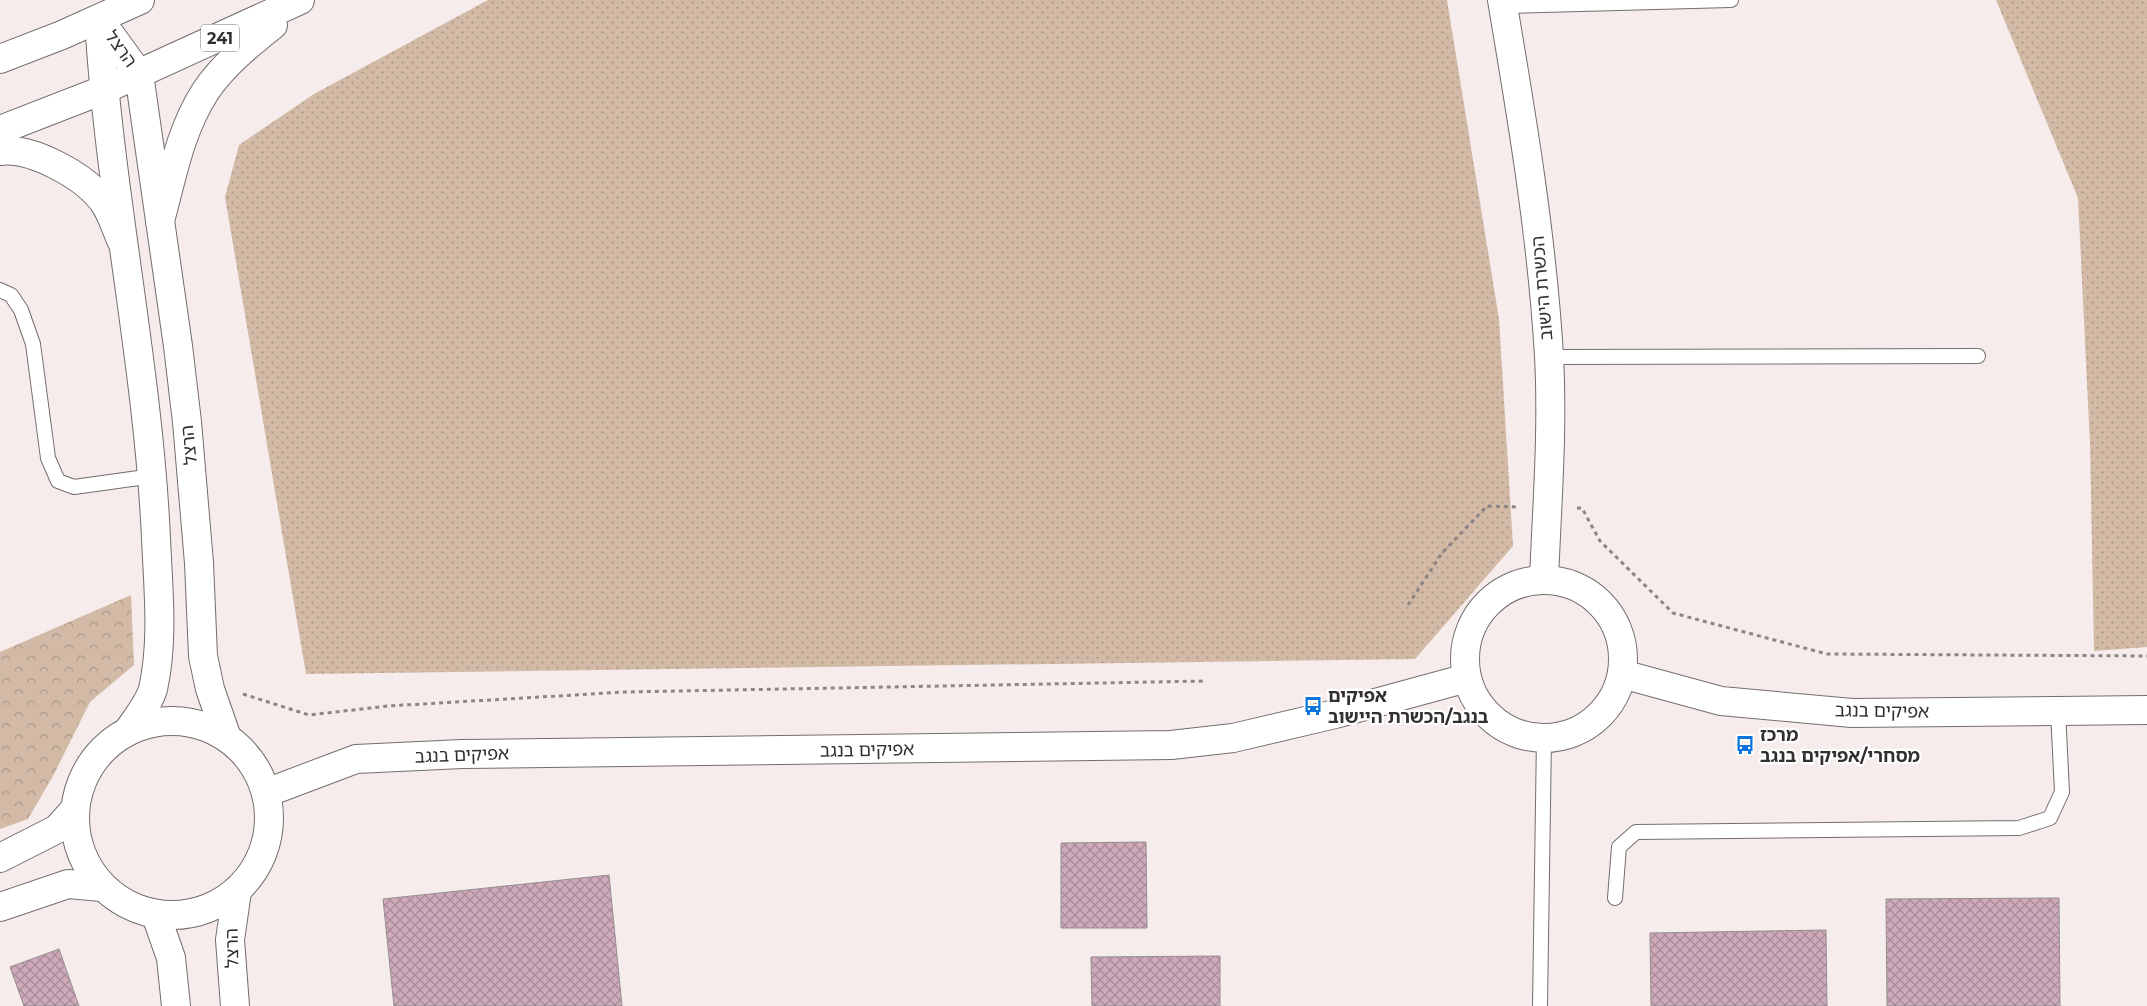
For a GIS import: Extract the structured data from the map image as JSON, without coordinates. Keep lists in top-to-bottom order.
{
  "streets": {
    "main road": [
      "241",
      "הרצל",
      "הכשרת הישוב",
      "אפיקים בנגב"
    ]
  },
  "crossings": [
    ["241", "הרצל"],
    ["הכשרת הישוב", "אפיקים בנגב"]
  ],
  "places": {
    "bus stop": ["אפיקים בנגב/הכשרת היישוב", "מרכז מסחרי/אפיקים בנגב"]
  }
}
